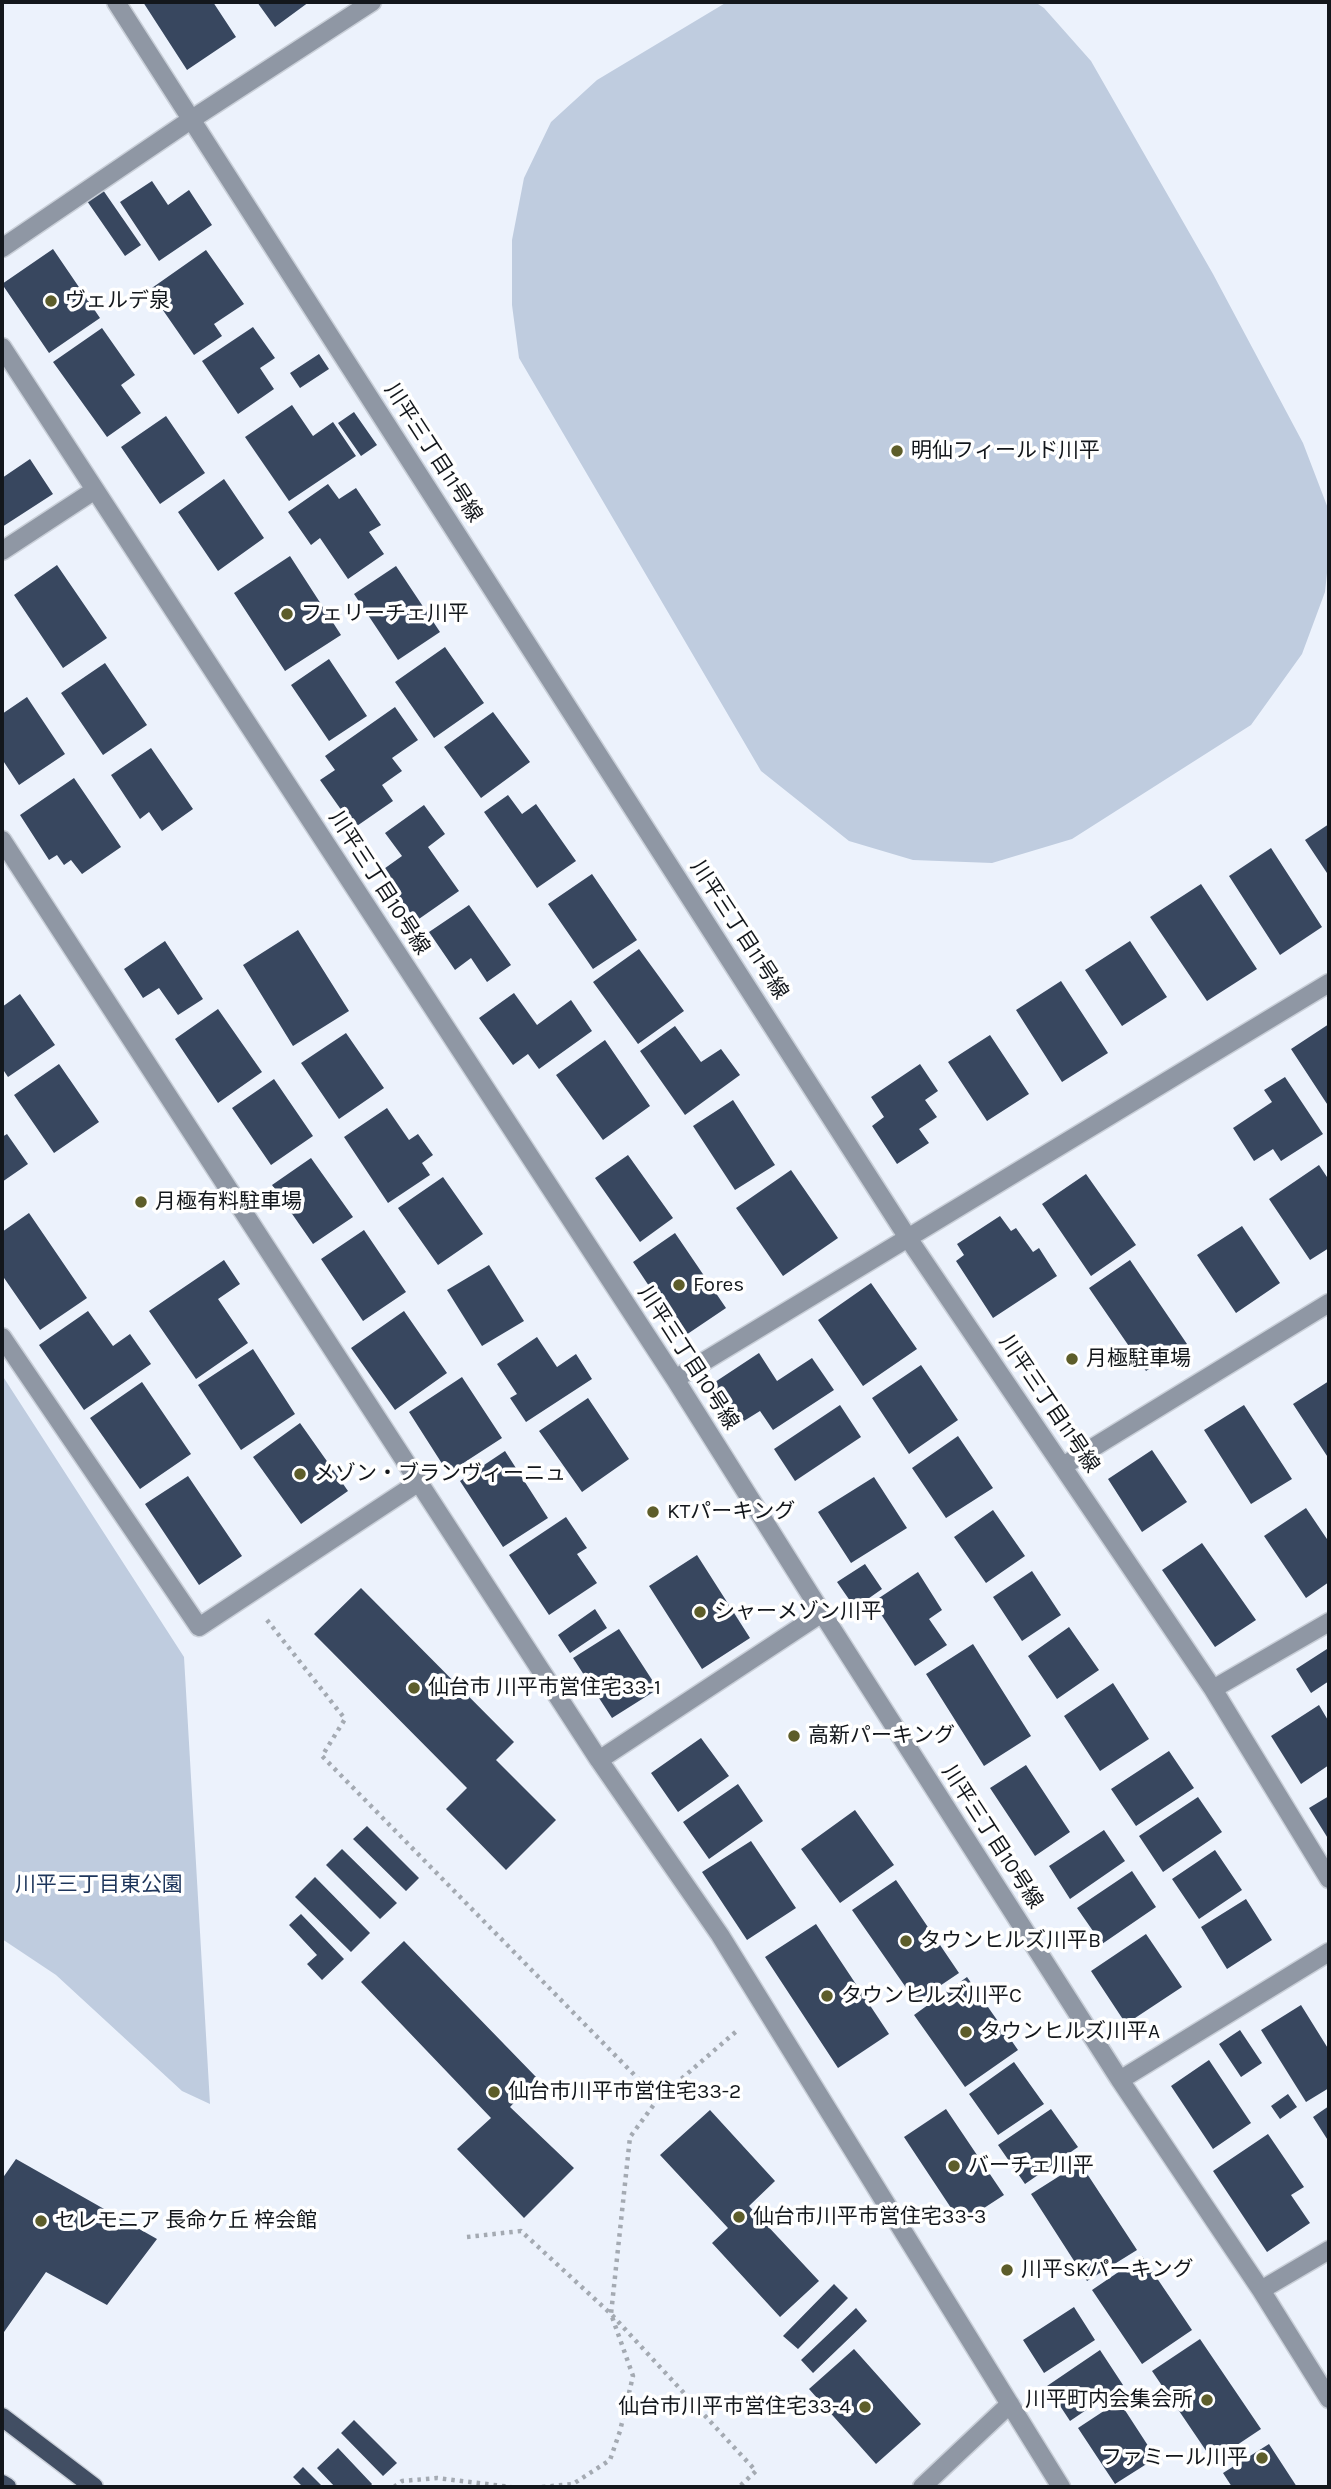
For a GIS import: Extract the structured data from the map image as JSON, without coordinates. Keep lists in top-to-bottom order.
{
  "streets": {
    "street": ["川平三丁目11号線", "川平三丁目10号線"]
  },
  "parks": ["川平三丁目東公園"],
  "places": [
    "ヴェルデ泉",
    "明仙フィールド川平",
    "フェリーチェ川平",
    "月極有料駐車場",
    "Fores",
    "月極駐車場",
    "メゾン・ブランヴィーニュ",
    "KTパーキング",
    "シャーメゾン川平",
    "仙台市 川平市営住宅33-1",
    "高新パーキング",
    "タウンヒルズ川平B",
    "タウンヒルズ川平C",
    "タウンヒルズ川平A",
    "仙台市川平市営住宅33-2",
    "バーチェ川平",
    "仙台市川平市営住宅33-3",
    "セレモニア 長命ケ丘 梓会館",
    "川平SKパーキング",
    "川平町内会集会所",
    "仙台市川平市営住宅33-4",
    "ファミール川平"
  ]
}
